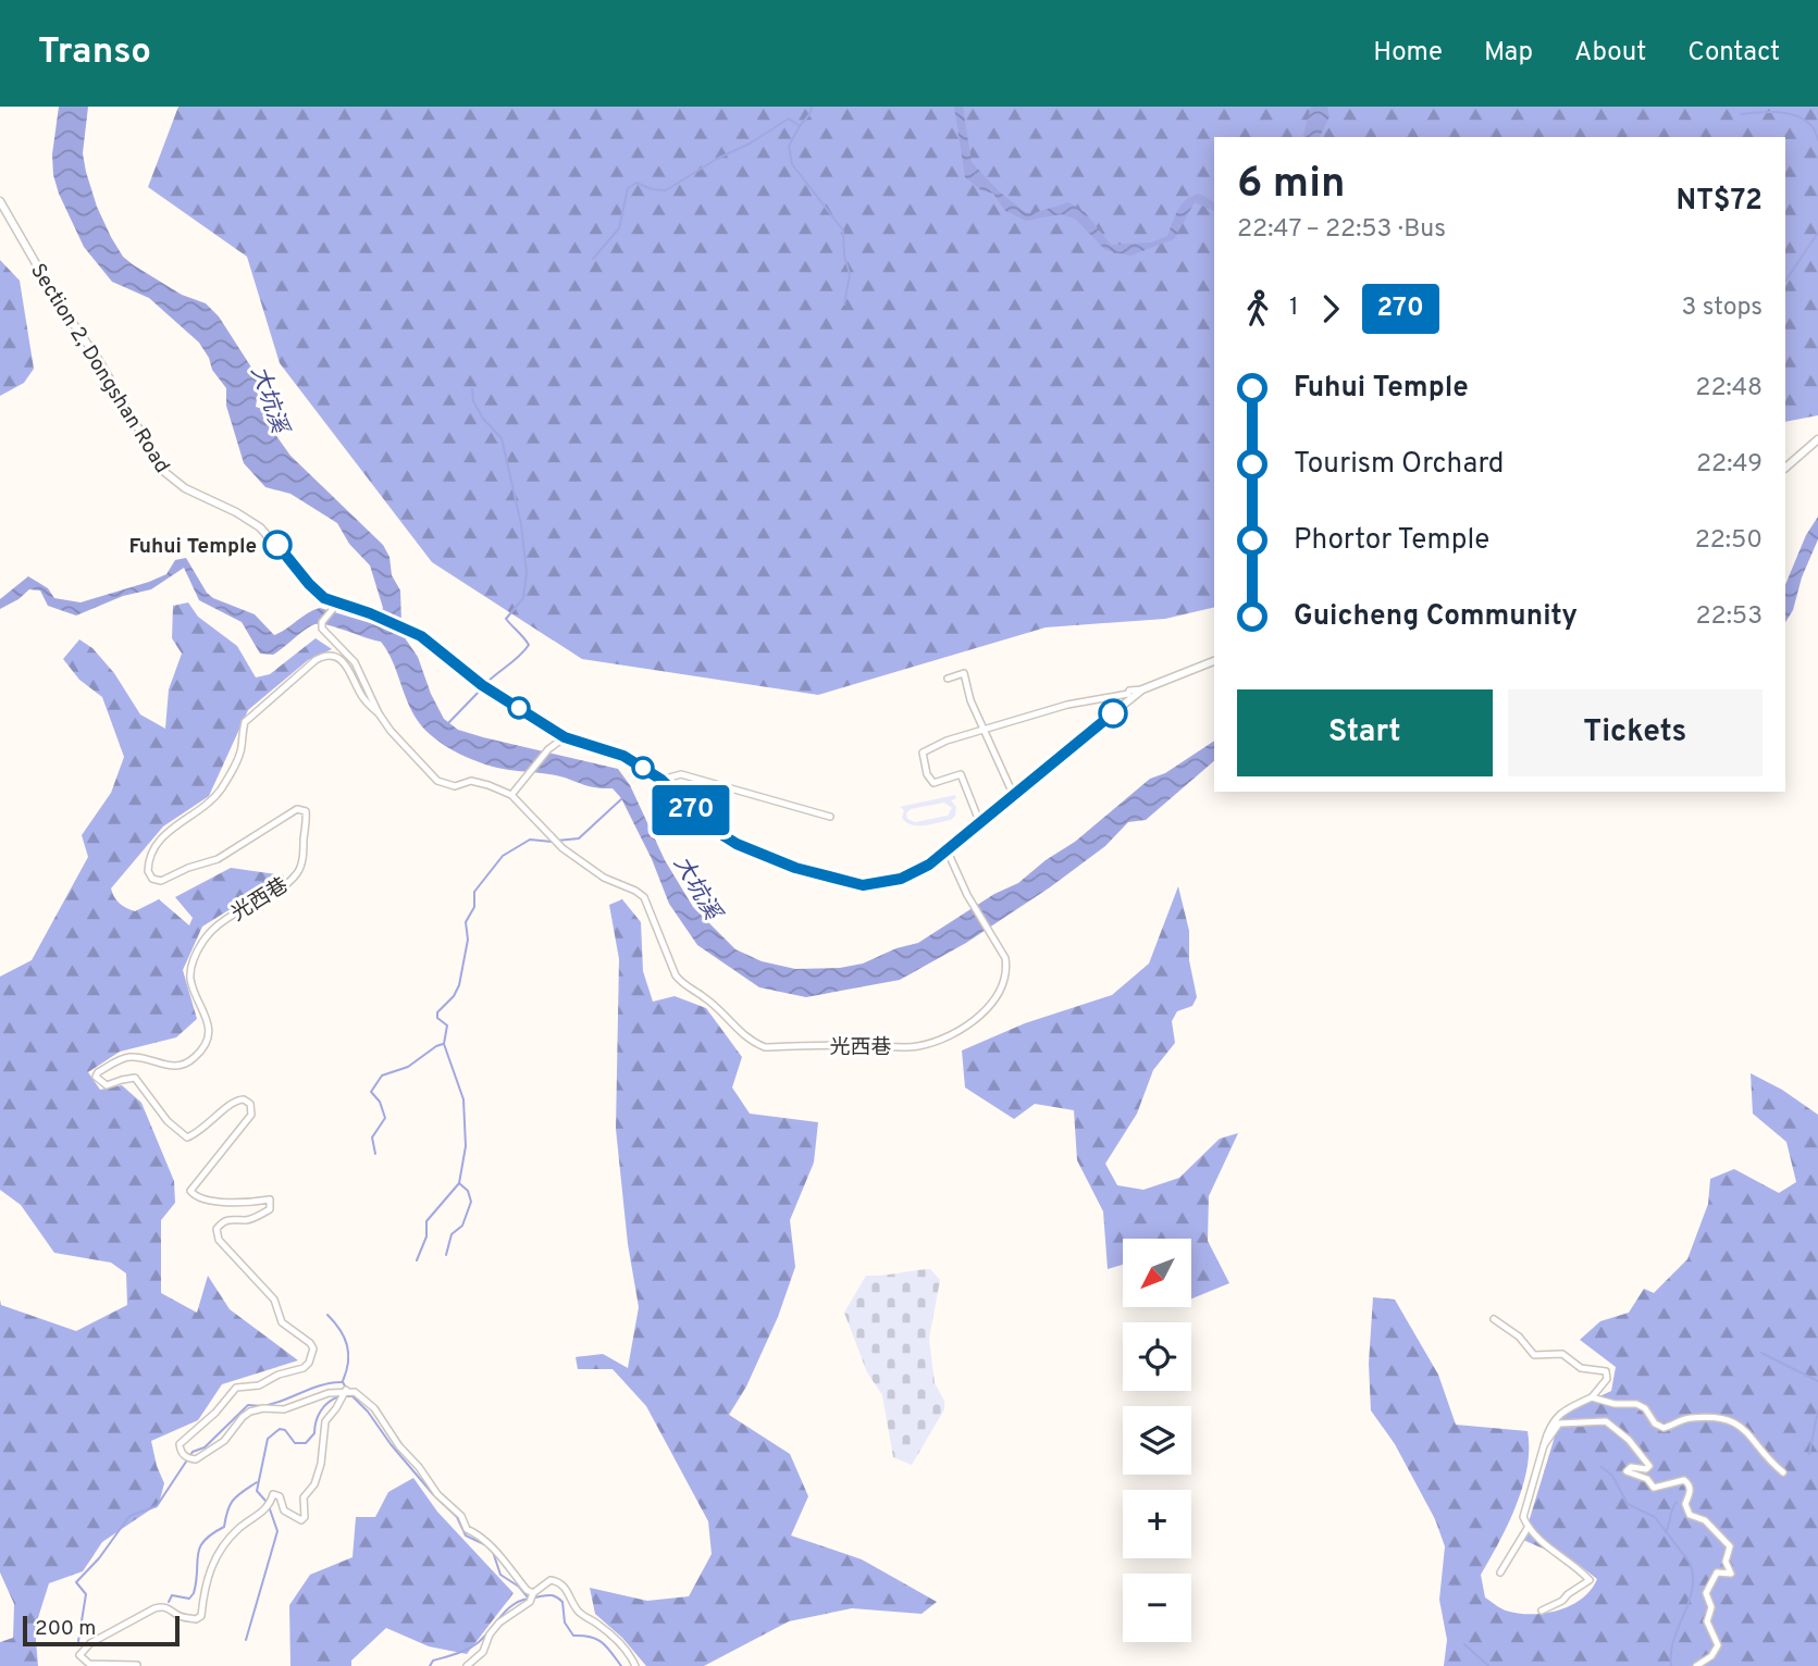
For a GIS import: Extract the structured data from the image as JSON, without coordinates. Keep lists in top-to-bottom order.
{
  "streets": {
    "main road": ["Section 2, Dongshan Road"],
    "street": ["光西巷"]
  },
  "crossings": [
    ["Section 2, Dongshan Road", "光西巷"]
  ],
  "water": ["大坑溪"],
  "places": ["Fuhui Temple"],
  "lines": ["bus line 270"],
  "scale_bar": "200 m",
  "north": "bottom left",
  "page": {
    "header": "Transo",
    "nav": [
      "Home",
      "Map",
      "About",
      "Contact"
    ],
    "on_map": "270",
    "heading": ["6 min", "22:47 – 22:53 · Bus", "NT$72"],
    "legs": ["1", "270", "3 stops"],
    "list": [
      {
        "name": "Fuhui Temple",
        "value": "22:48"
      },
      {
        "name": "Tourism Orchard",
        "value": "22:49"
      },
      {
        "name": "Phortor Temple",
        "value": "22:50"
      },
      {
        "name": "Guicheng Community",
        "value": "22:53"
      }
    ],
    "buttons": ["Start", "Tickets"],
    "map_buttons": ["+", "−"],
    "scale": "200 m"
  }
}
